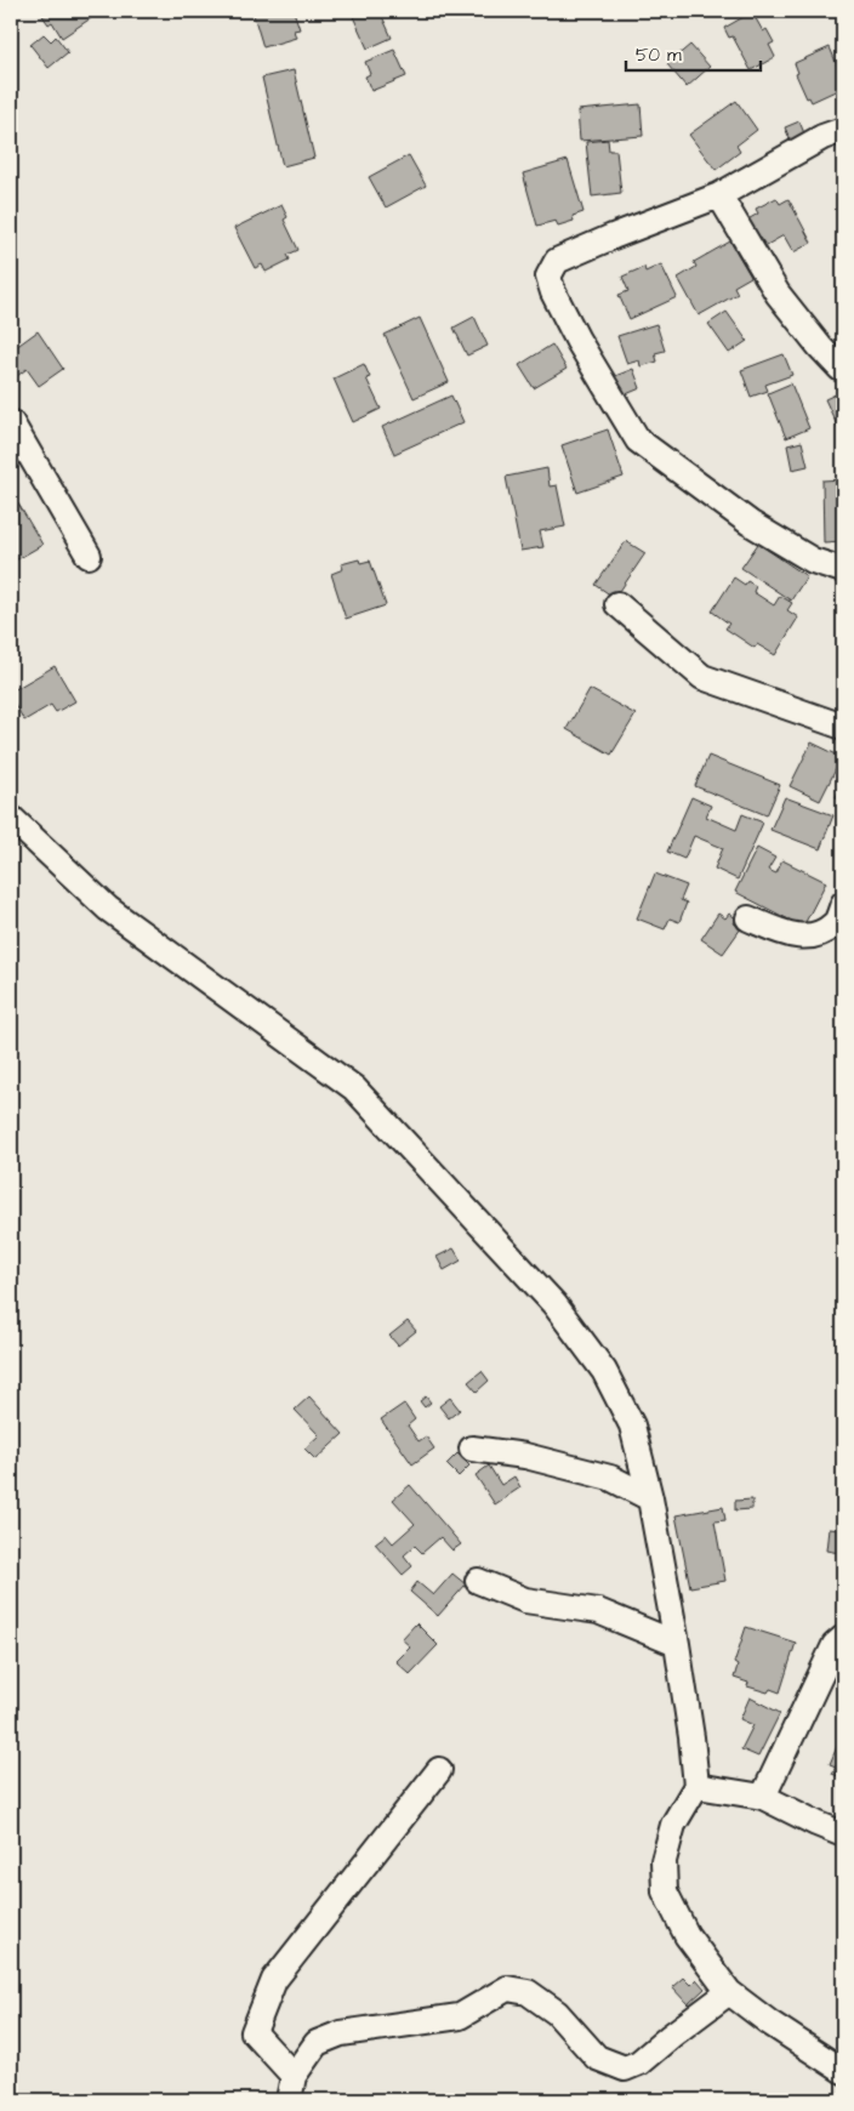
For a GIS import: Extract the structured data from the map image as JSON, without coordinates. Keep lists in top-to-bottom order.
{
  "scale_bar": "50 m"
}
